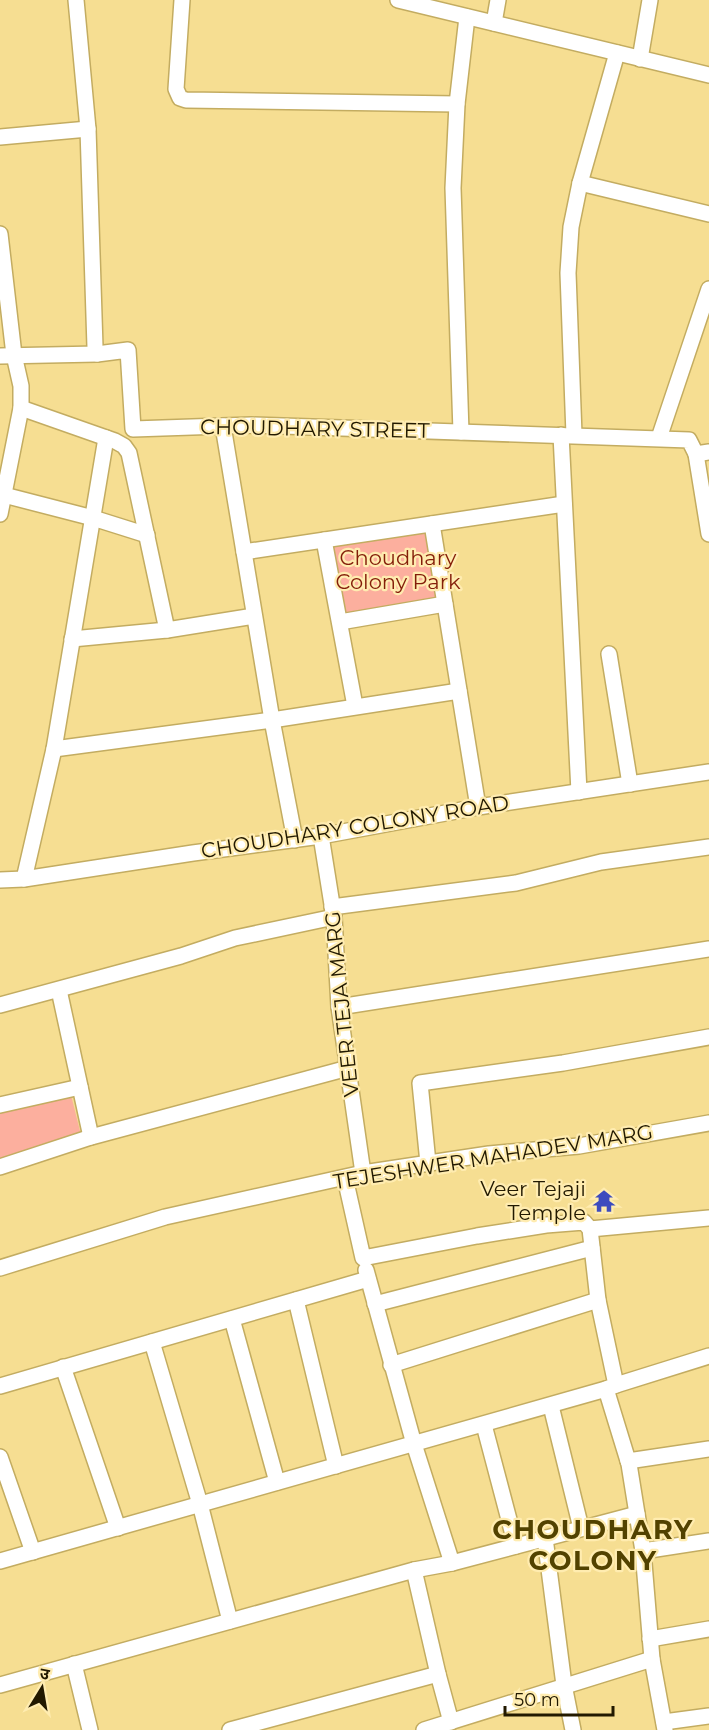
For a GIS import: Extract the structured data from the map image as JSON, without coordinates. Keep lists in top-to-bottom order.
{
  "streets": {
    "street": [
      "CHOUDHARY STREET",
      "CHOUDHARY COLONY ROAD",
      "VEER TEJA MARG",
      "TEJESHWER MAHADEV MARG"
    ]
  },
  "crossings": [
    ["CHOUDHARY COLONY ROAD", "VEER TEJA MARG"],
    ["VEER TEJA MARG", "TEJESHWER MAHADEV MARG"]
  ],
  "districts": ["CHOUDHARY COLONY"],
  "parks": ["Choudhary Colony Park"],
  "places": {
    "temple": ["Veer Tejaji Temple"]
  },
  "scale_bar": "50 m",
  "north": "top"
}
